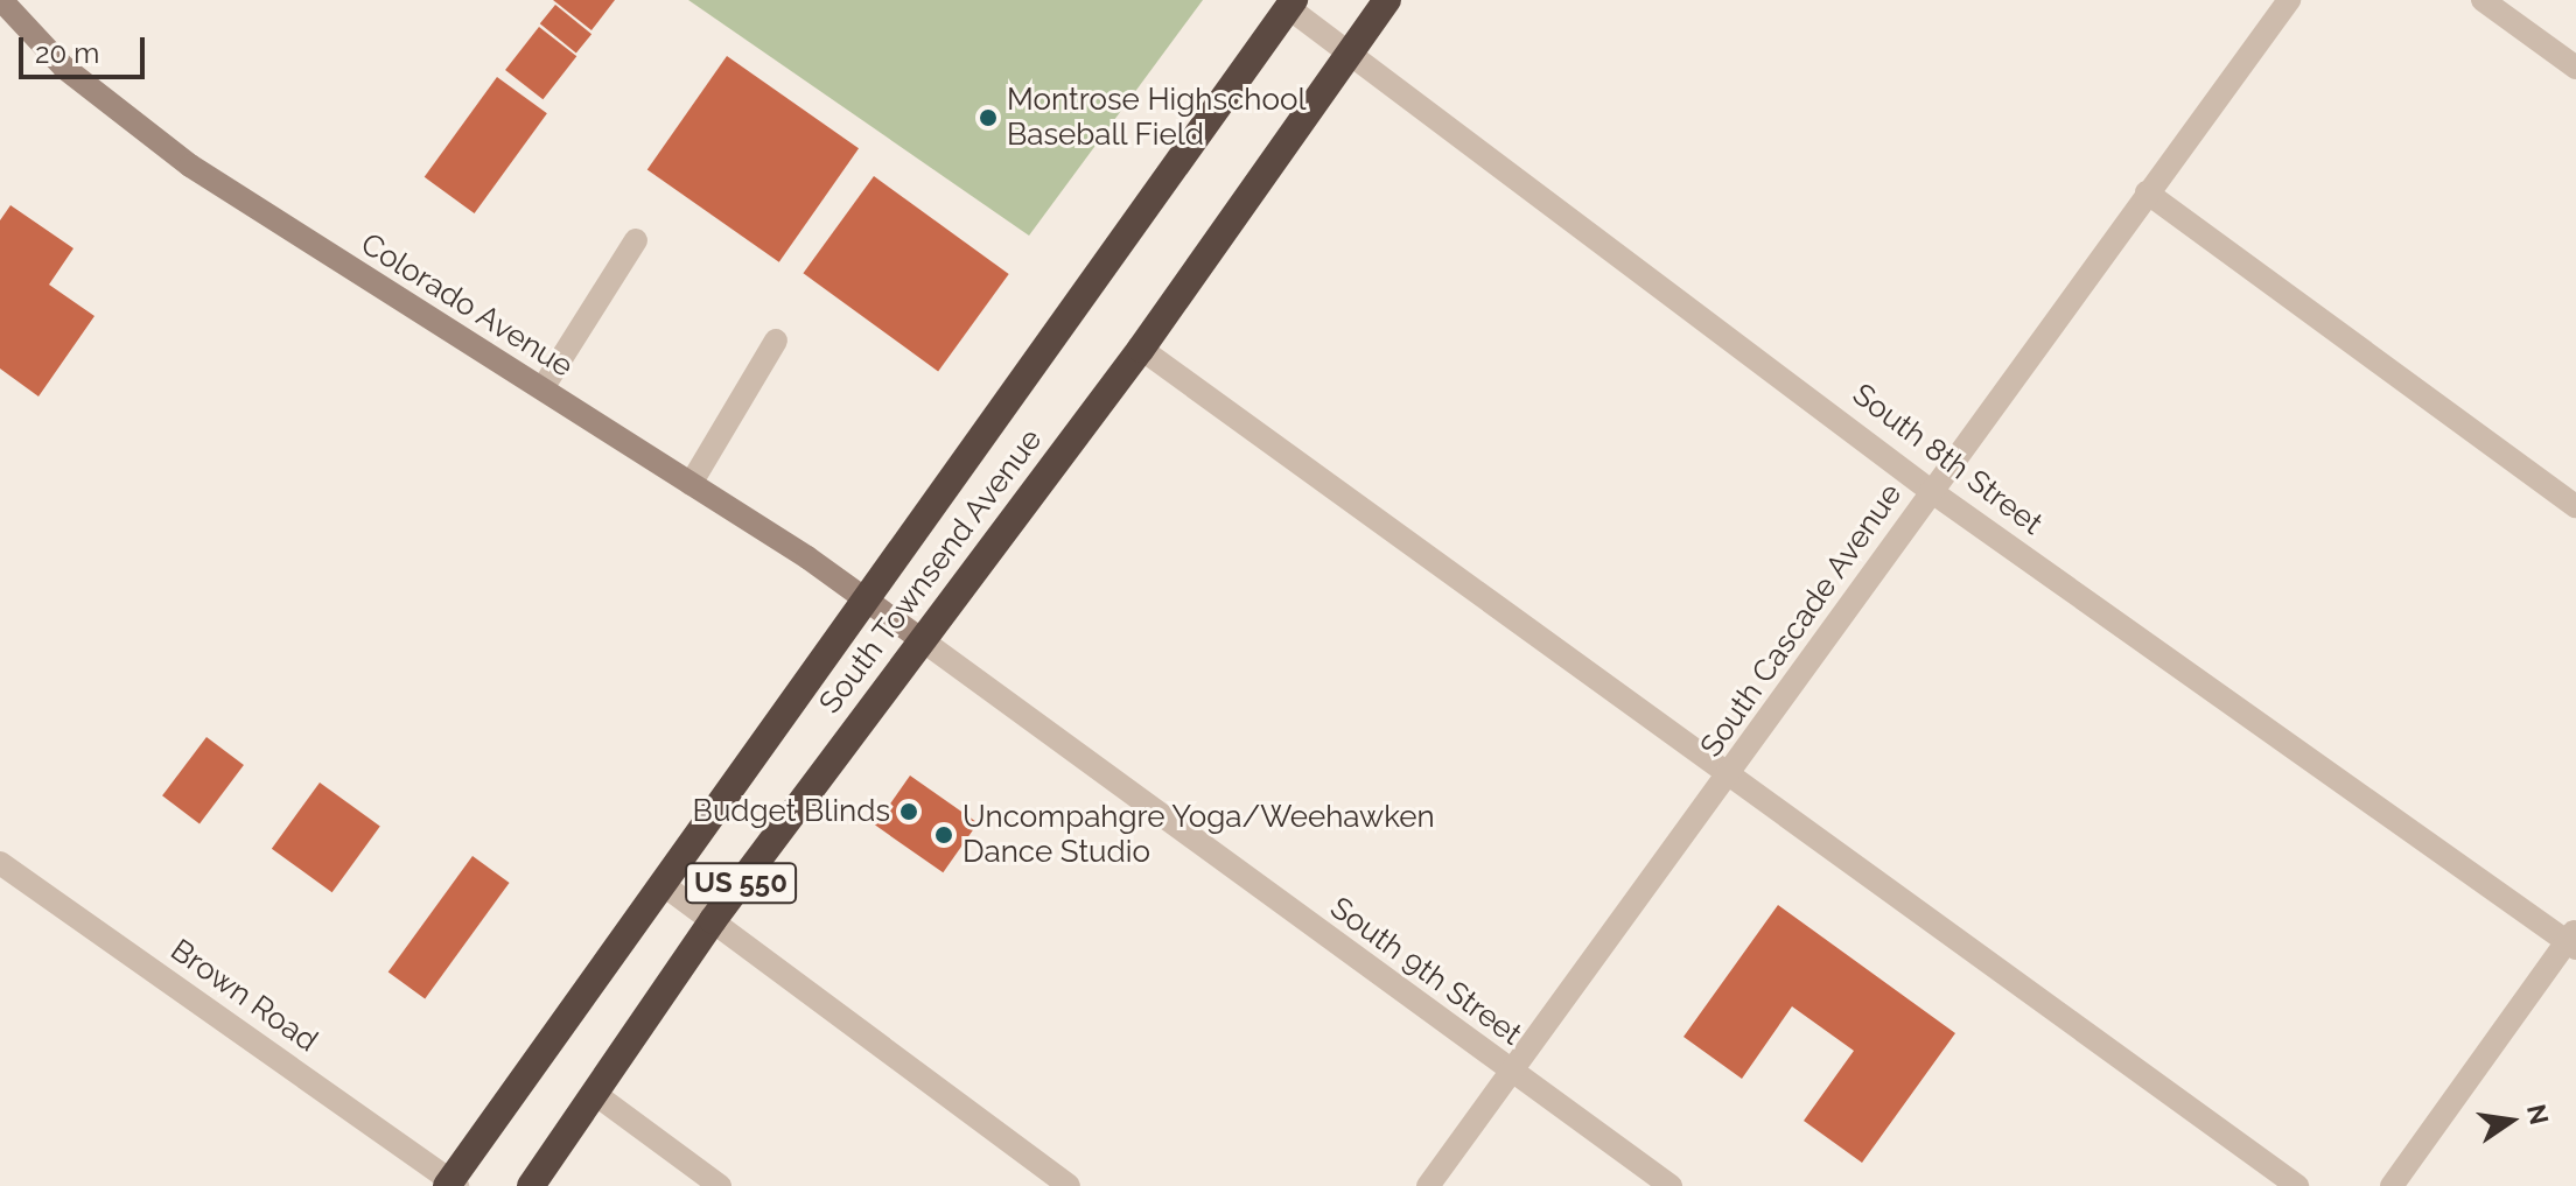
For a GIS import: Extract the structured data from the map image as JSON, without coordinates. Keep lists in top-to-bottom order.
{
  "streets": {
    "highway": ["South Townsend Avenue", "US 550"],
    "street": [
      "Colorado Avenue",
      "South 8th Street",
      "South Cascade Avenue",
      "South 9th Street",
      "Brown Road"
    ]
  },
  "crossings": [
    ["Colorado Avenue", "South Townsend Avenue"],
    ["Colorado Avenue", "South 9th Street"],
    ["South 8th Street", "South Townsend Avenue"],
    ["South 8th Street", "South Cascade Avenue"],
    ["South Townsend Avenue", "South 9th Street"],
    ["South Townsend Avenue", "Brown Road"],
    ["South Cascade Avenue", "South 9th Street"]
  ],
  "places": ["Montrose Highschool Baseball Field", "Budget Blinds", "Uncompahgre Yoga/Weehawken Dance Studio"],
  "scale_bar": "20 m",
  "north": "right"
}
